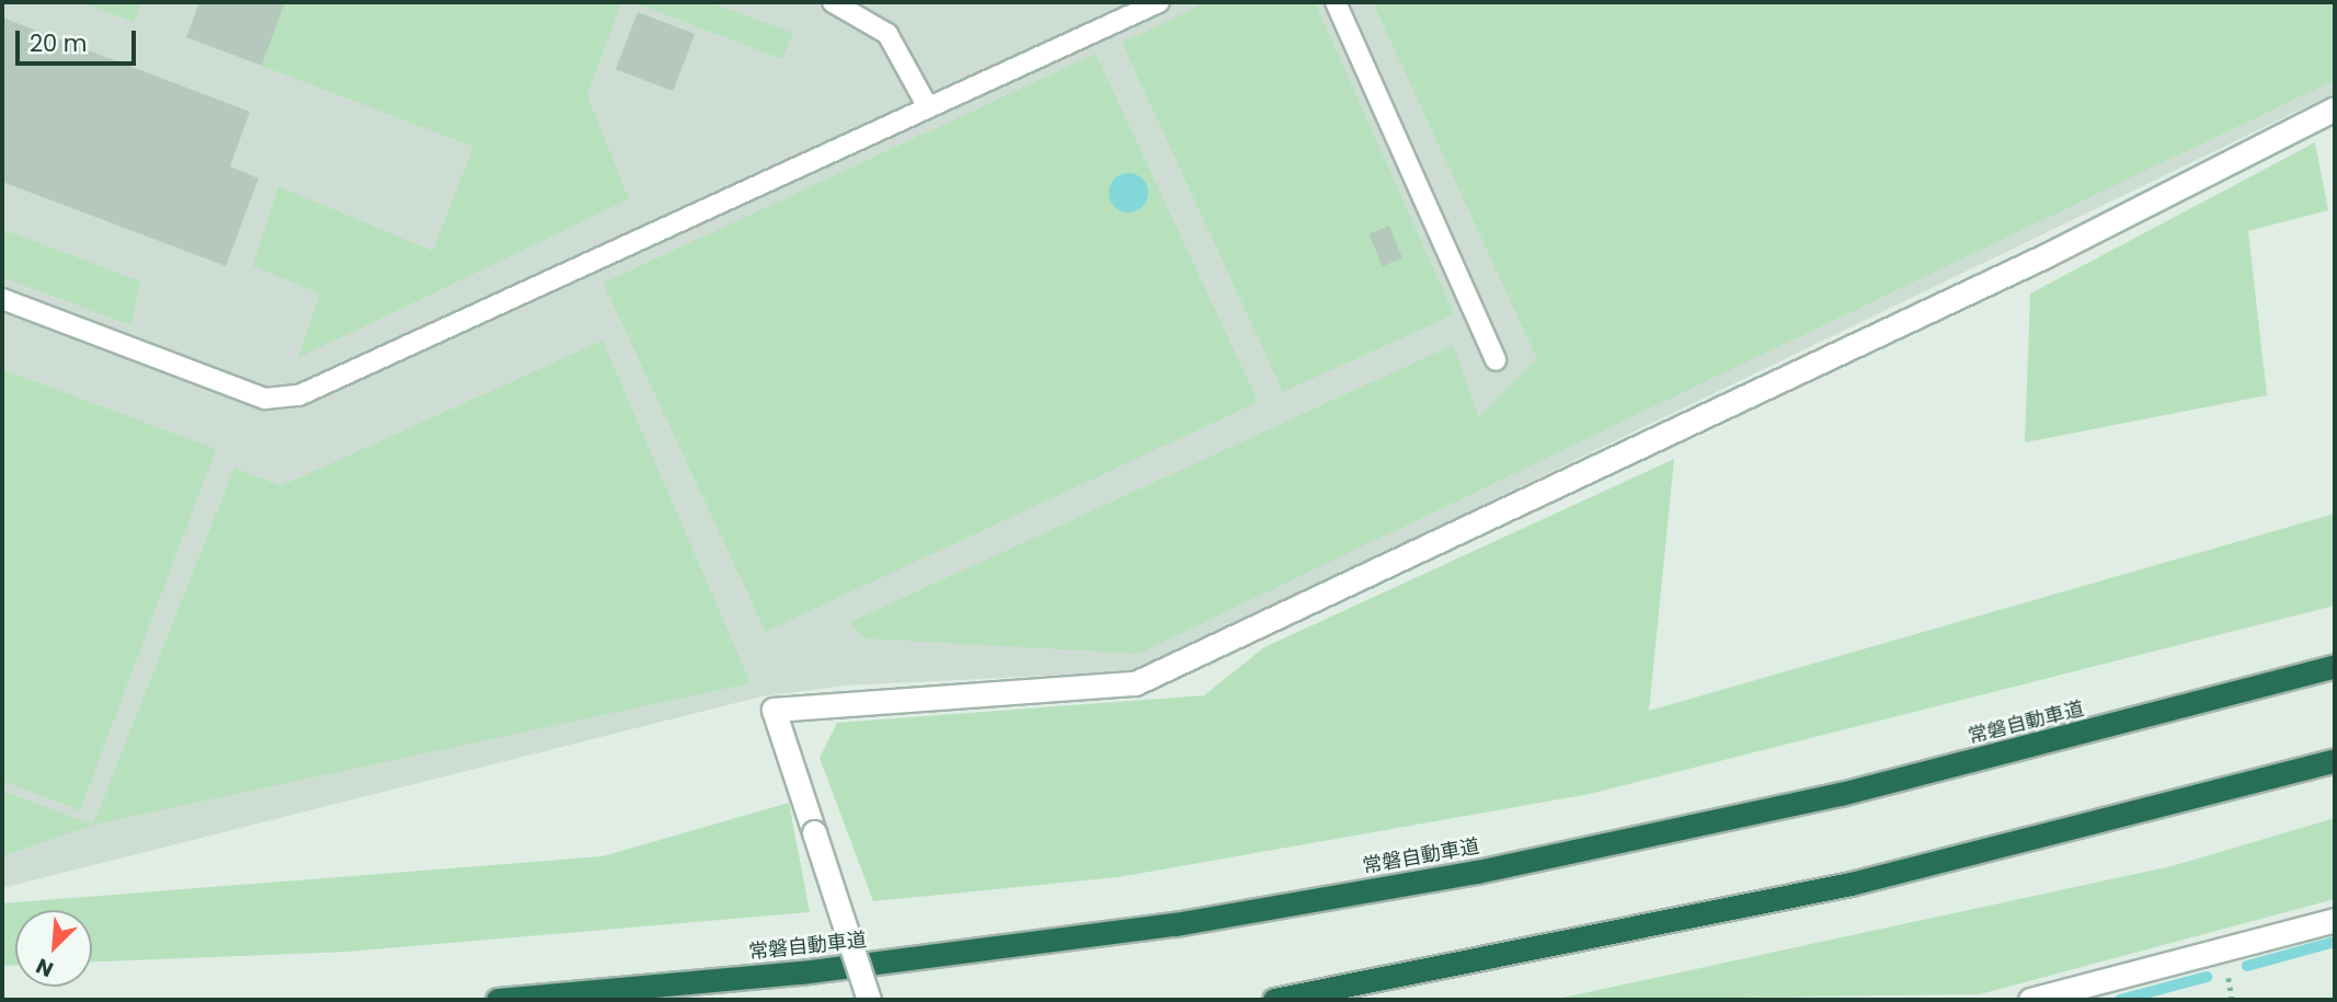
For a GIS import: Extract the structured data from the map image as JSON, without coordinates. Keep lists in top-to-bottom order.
{
  "streets": {
    "highway": ["常磐自動車道"]
  },
  "scale_bar": "20 m",
  "north": "bottom left"
}
